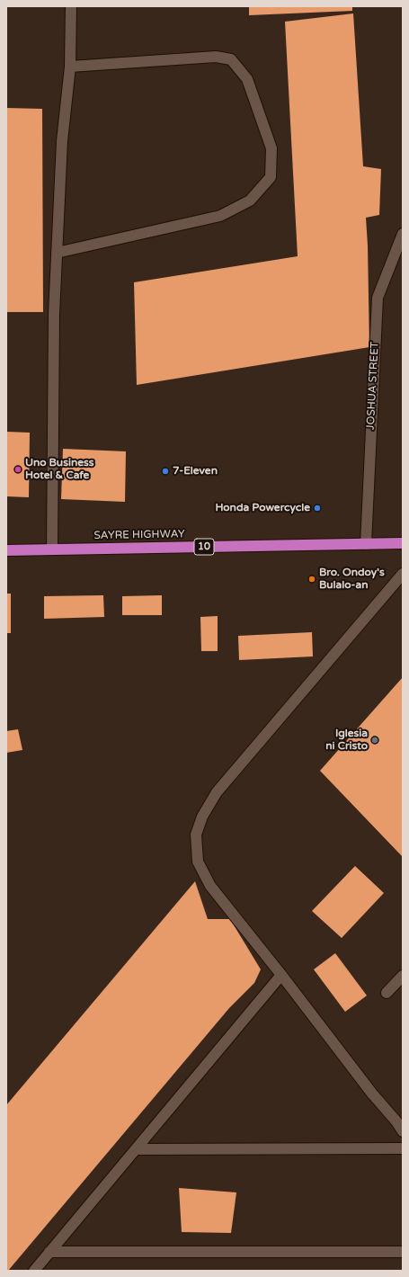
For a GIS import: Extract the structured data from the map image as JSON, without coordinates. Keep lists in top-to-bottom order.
{
  "streets": {
    "highway": ["SAYRE HIGHWAY", "10"],
    "street": ["JOSHUA STREET"]
  },
  "crossings": [
    ["JOSHUA STREET", "SAYRE HIGHWAY"]
  ],
  "places": [
    "Uno Business Hotel & Cafe",
    "7-Eleven",
    "Honda Powercycle",
    "Bro. Ondoy's Bulalo-an",
    "Iglesia ni Cristo"
  ]
}
